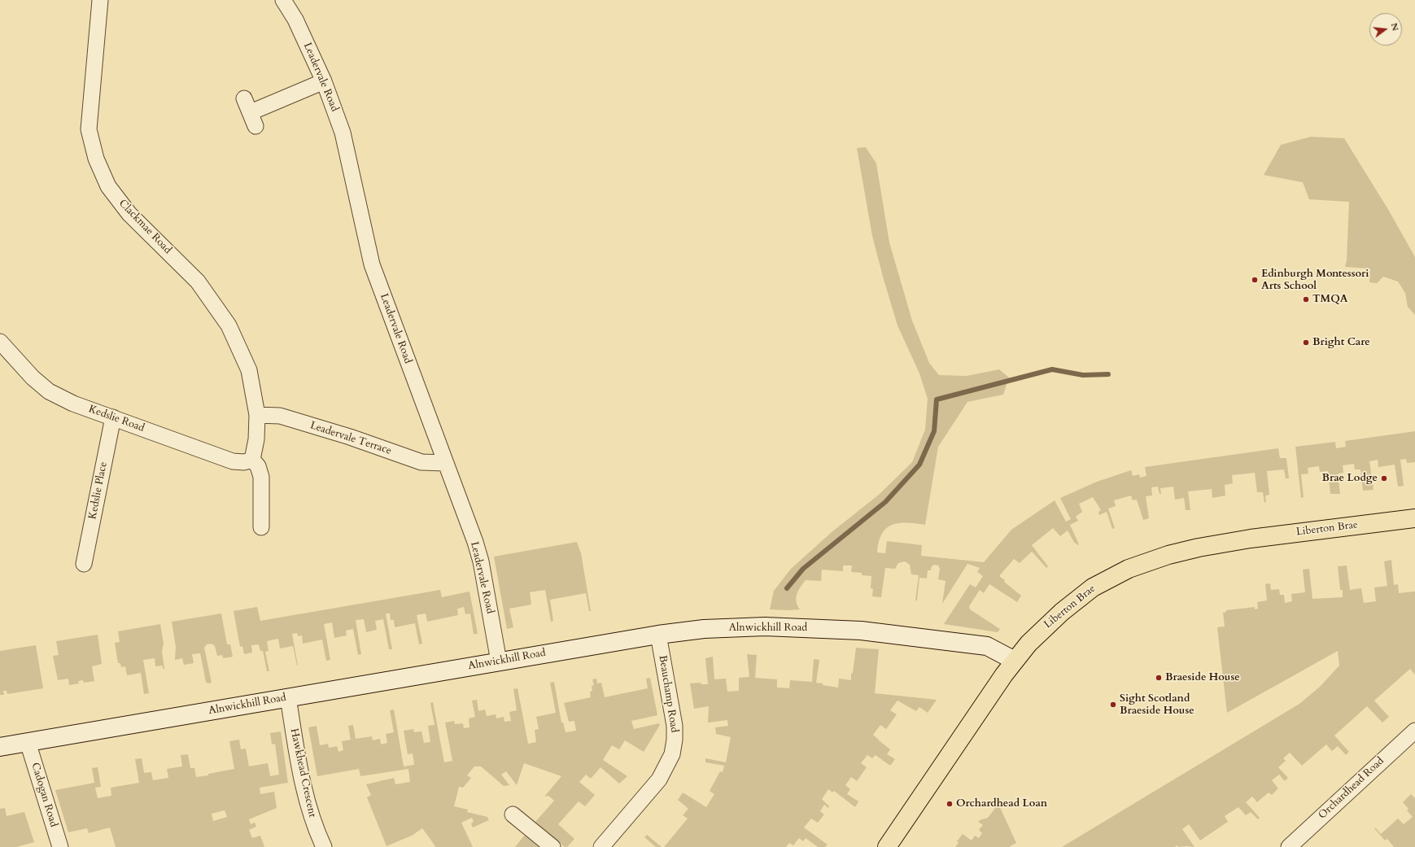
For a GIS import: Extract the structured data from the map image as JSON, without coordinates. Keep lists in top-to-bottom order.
{
  "streets": {
    "main road": ["Liberton Brae"],
    "street": [
      "Leadervale Road",
      "Clackmae Road",
      "Kedslie Road",
      "Leadervale Terrace",
      "Kedslie Place",
      "Alnwickhill Road",
      "Beauchamp Road",
      "Hawkhead Crescent",
      "Orchardhead Road",
      "Cadogan Road"
    ]
  },
  "crossings": [
    ["Leadervale Road", "Leadervale Terrace"],
    ["Leadervale Road", "Alnwickhill Road"],
    ["Clackmae Road", "Leadervale Terrace"],
    ["Kedslie Road", "Kedslie Place"],
    ["Liberton Brae", "Alnwickhill Road"],
    ["Alnwickhill Road", "Beauchamp Road"],
    ["Alnwickhill Road", "Hawkhead Crescent"],
    ["Alnwickhill Road", "Cadogan Road"]
  ],
  "places": [
    "Edinburgh Montessori Arts School",
    "TMQA",
    "Bright Care",
    "Brae Lodge",
    "Braeside House",
    "Sight Scotland Braeside House",
    "Orchardhead Loan"
  ],
  "north": "right"
}
